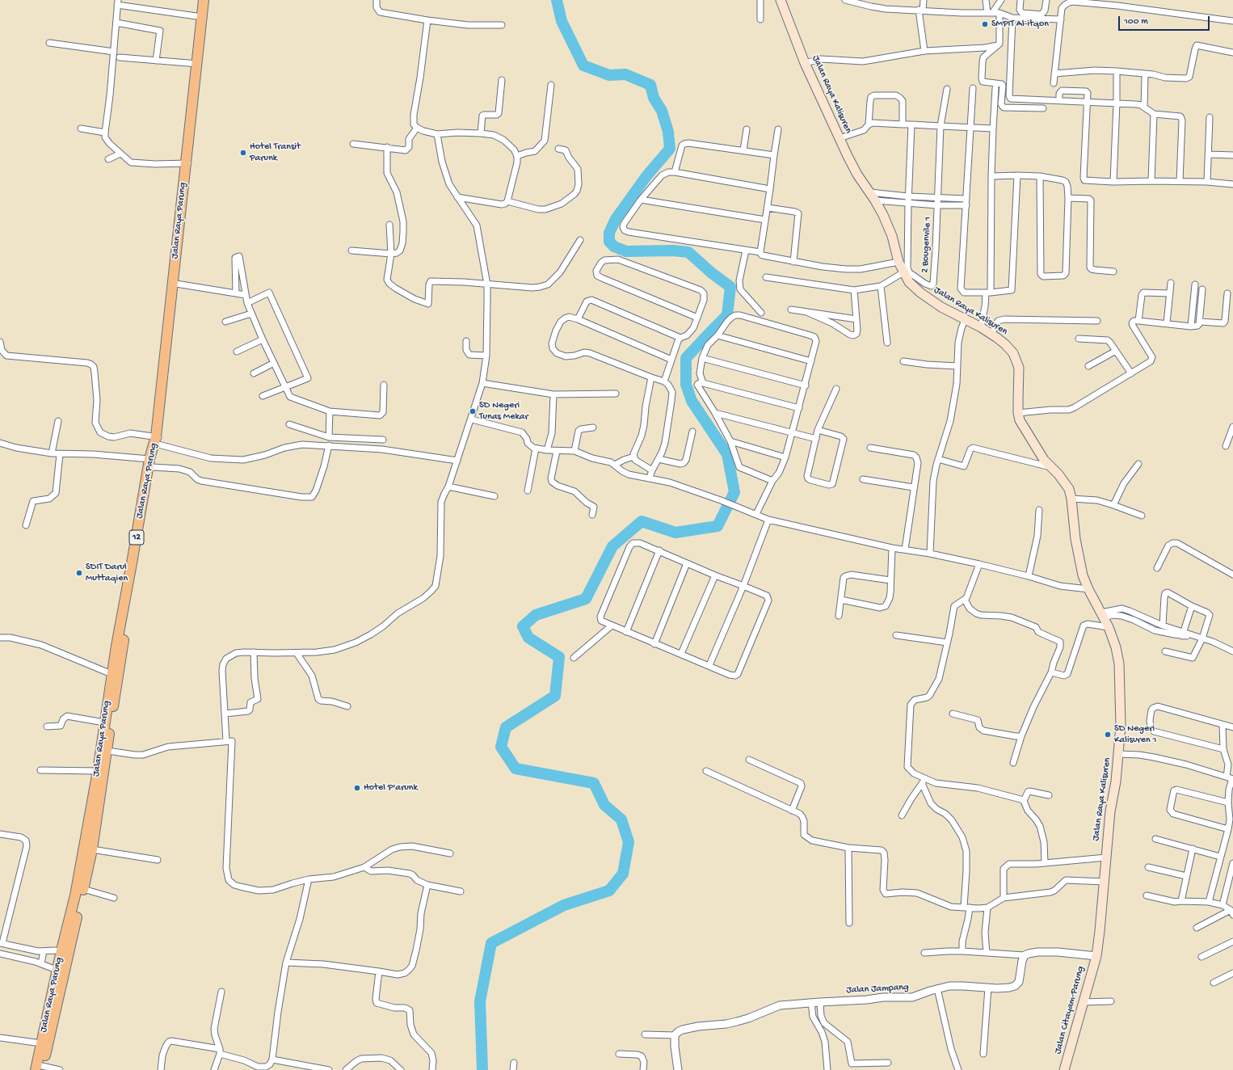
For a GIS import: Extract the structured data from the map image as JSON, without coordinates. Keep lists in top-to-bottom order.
{
  "streets": {
    "highway": ["Jalan Raya Parung", "12"],
    "main road": ["Jalan Raya Kalisuren", "Jalan Citayam-Parung"],
    "street": ["2 Bougenvile 1", "Jalan Jampang"]
  },
  "crossings": [
    ["Jalan Raya Kalisuren", "Jalan Citayam-Parung"]
  ],
  "places": [
    "SMPIT Al-itqon",
    "Hotel Transit Parunk",
    "SD Negeri Tunas Mekar",
    "SDIT Darul Muttaqien",
    "SD Negeri Kalisuren 1",
    "Hotel P'arunk"
  ],
  "scale_bar": "100 m"
}
